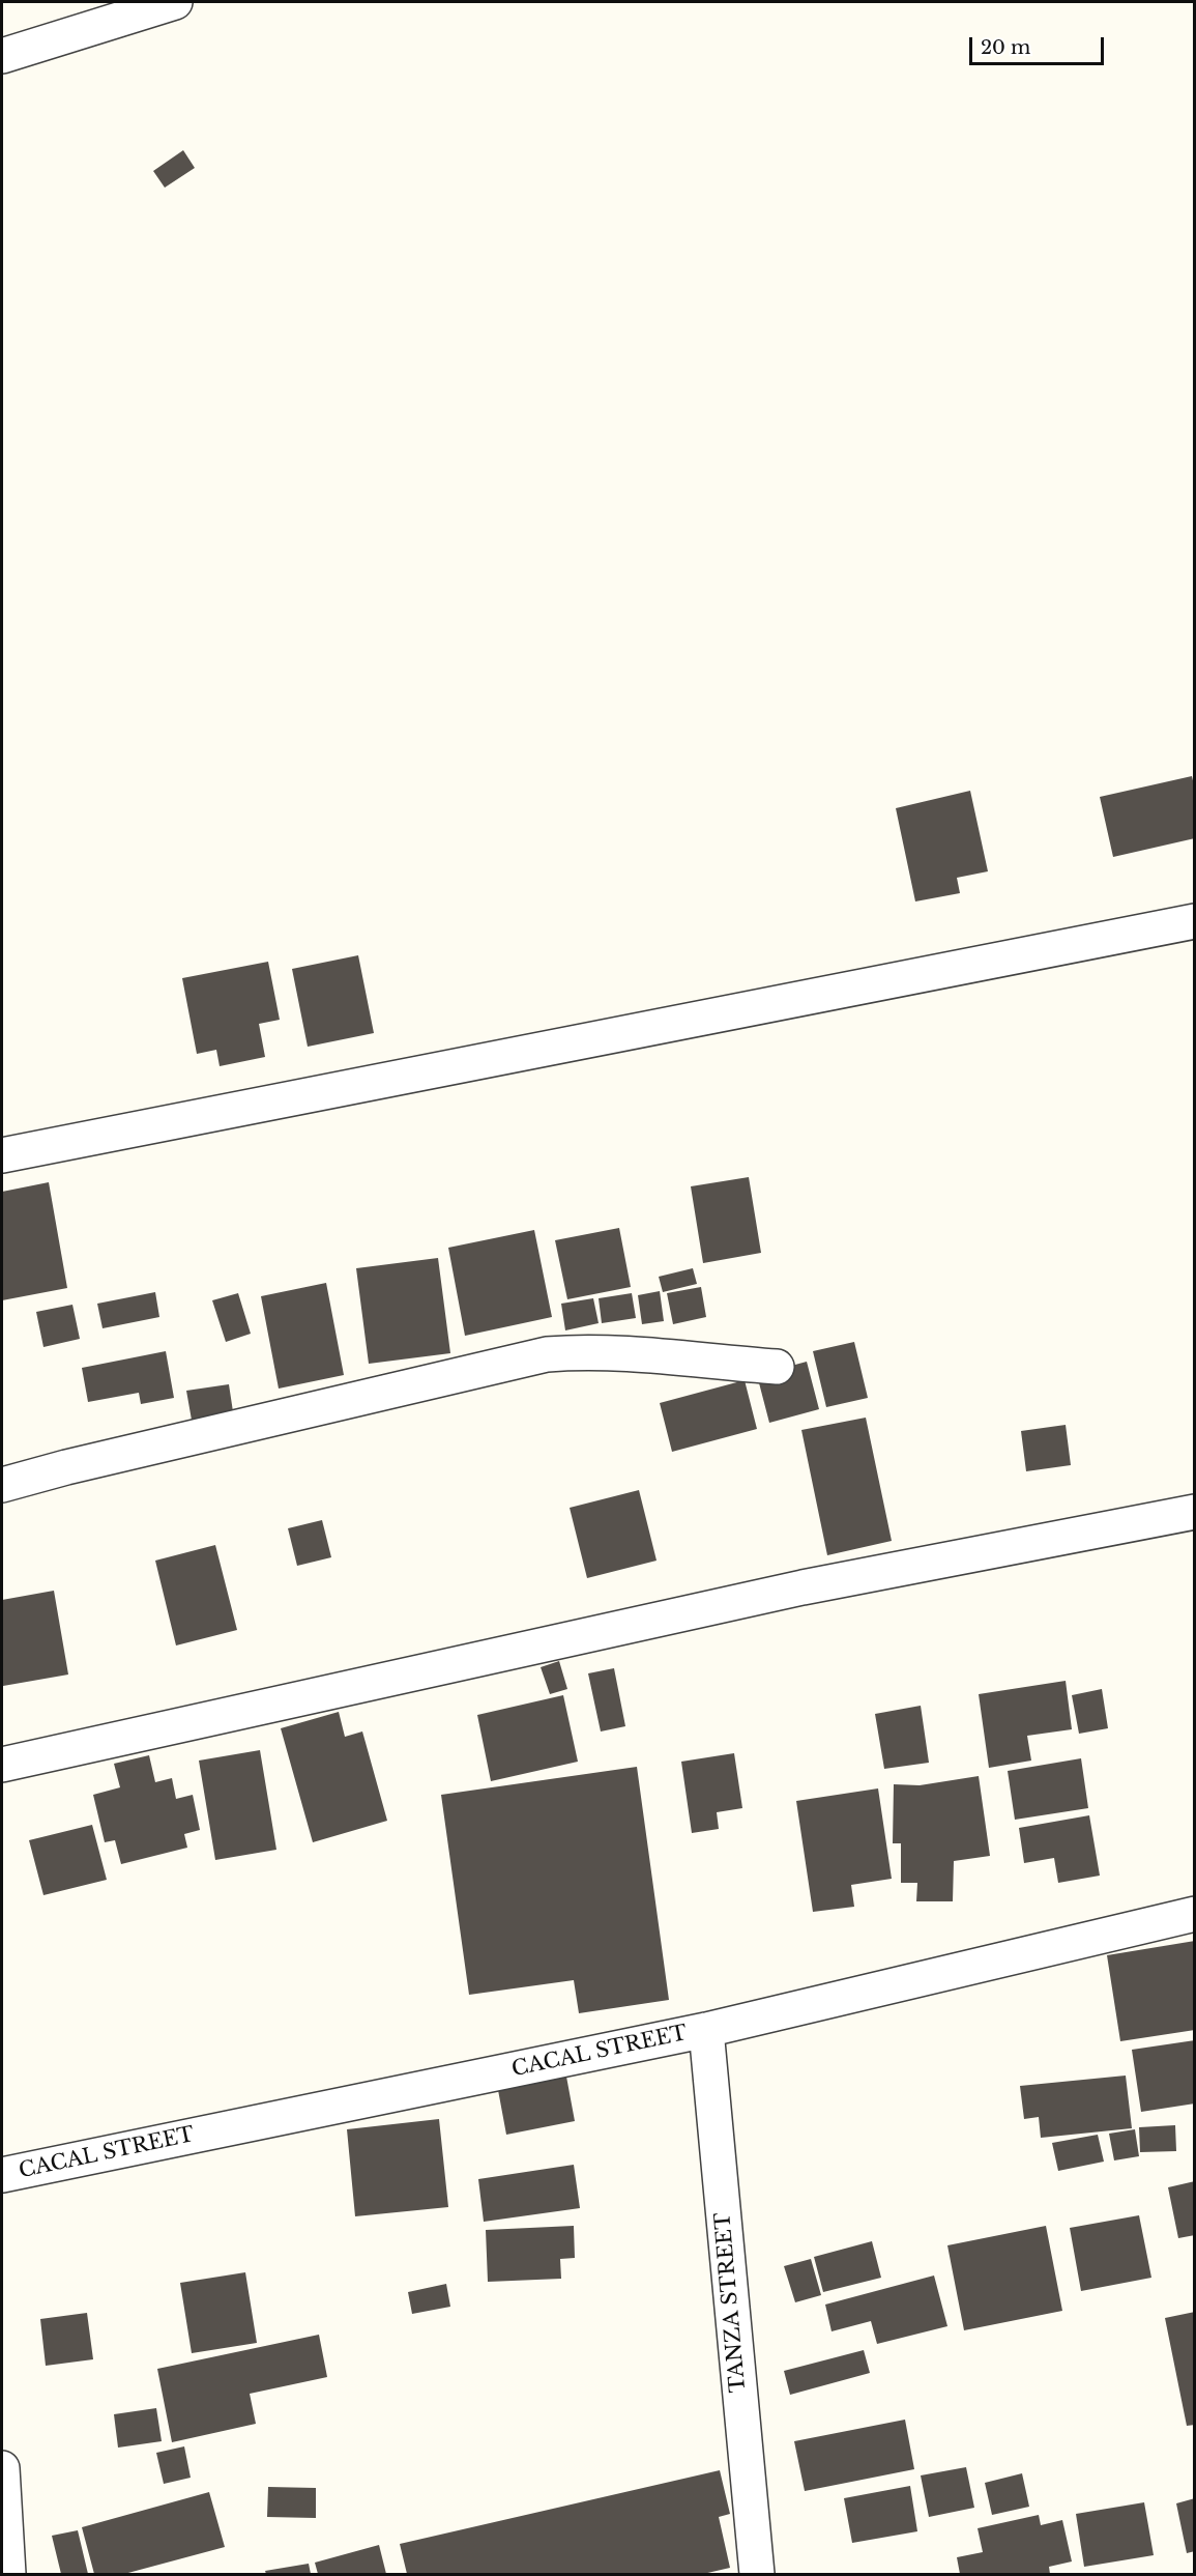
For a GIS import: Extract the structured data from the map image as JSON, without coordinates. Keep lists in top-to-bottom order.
{
  "streets": {
    "street": ["CACAL STREET", "TANZA STREET"]
  },
  "crossings": [
    ["CACAL STREET", "TANZA STREET"]
  ],
  "scale_bar": "20 m"
}
